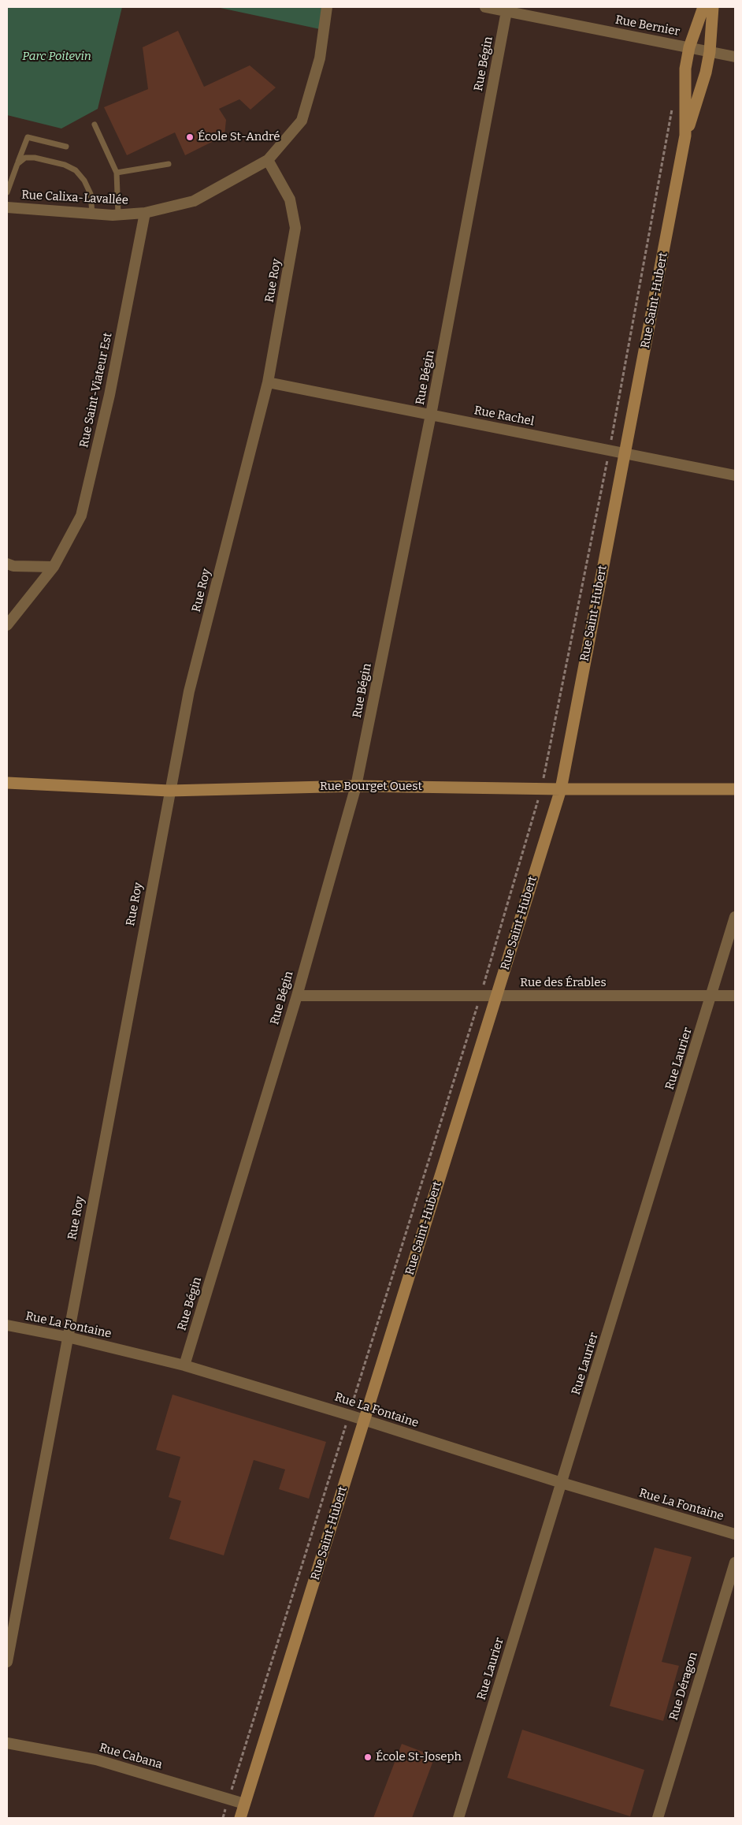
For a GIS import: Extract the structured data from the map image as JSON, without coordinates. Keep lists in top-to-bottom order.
{
  "streets": {
    "street": [
      "Rue Bernier",
      "Rue Bégin",
      "Rue Calixa-Lavallée",
      "Rue Roy",
      "Rue Saint-Hubert",
      "Rue Saint-Viateur Est",
      "Rue Rachel",
      "Rue Bourget Ouest",
      "Rue des Érables",
      "Rue Laurier",
      "Rue La Fontaine",
      "Rue Déragon",
      "Rue Cabana"
    ]
  },
  "crossings": [
    ["Rue Bernier", "Rue Bégin"],
    ["Rue Bernier", "Rue Saint-Hubert"],
    ["Rue Bégin", "Rue Rachel"],
    ["Rue Bégin", "Rue Bourget Ouest"],
    ["Rue Bégin", "Rue des Érables"],
    ["Rue Bégin", "Rue La Fontaine"],
    ["Rue Calixa-Lavallée", "Rue Roy"],
    ["Rue Calixa-Lavallée", "Rue Saint-Viateur Est"],
    ["Rue Roy", "Rue Rachel"],
    ["Rue Roy", "Rue Bourget Ouest"],
    ["Rue Roy", "Rue La Fontaine"],
    ["Rue Saint-Hubert", "Rue Rachel"],
    ["Rue Saint-Hubert", "Rue Bourget Ouest"],
    ["Rue Saint-Hubert", "Rue des Érables"],
    ["Rue Saint-Hubert", "Rue La Fontaine"],
    ["Rue Saint-Hubert", "Rue Cabana"],
    ["Rue des Érables", "Rue Laurier"],
    ["Rue Laurier", "Rue La Fontaine"]
  ],
  "parks": ["Parc Poitevin"],
  "places": ["École St-André", "École St-Joseph"]
}
